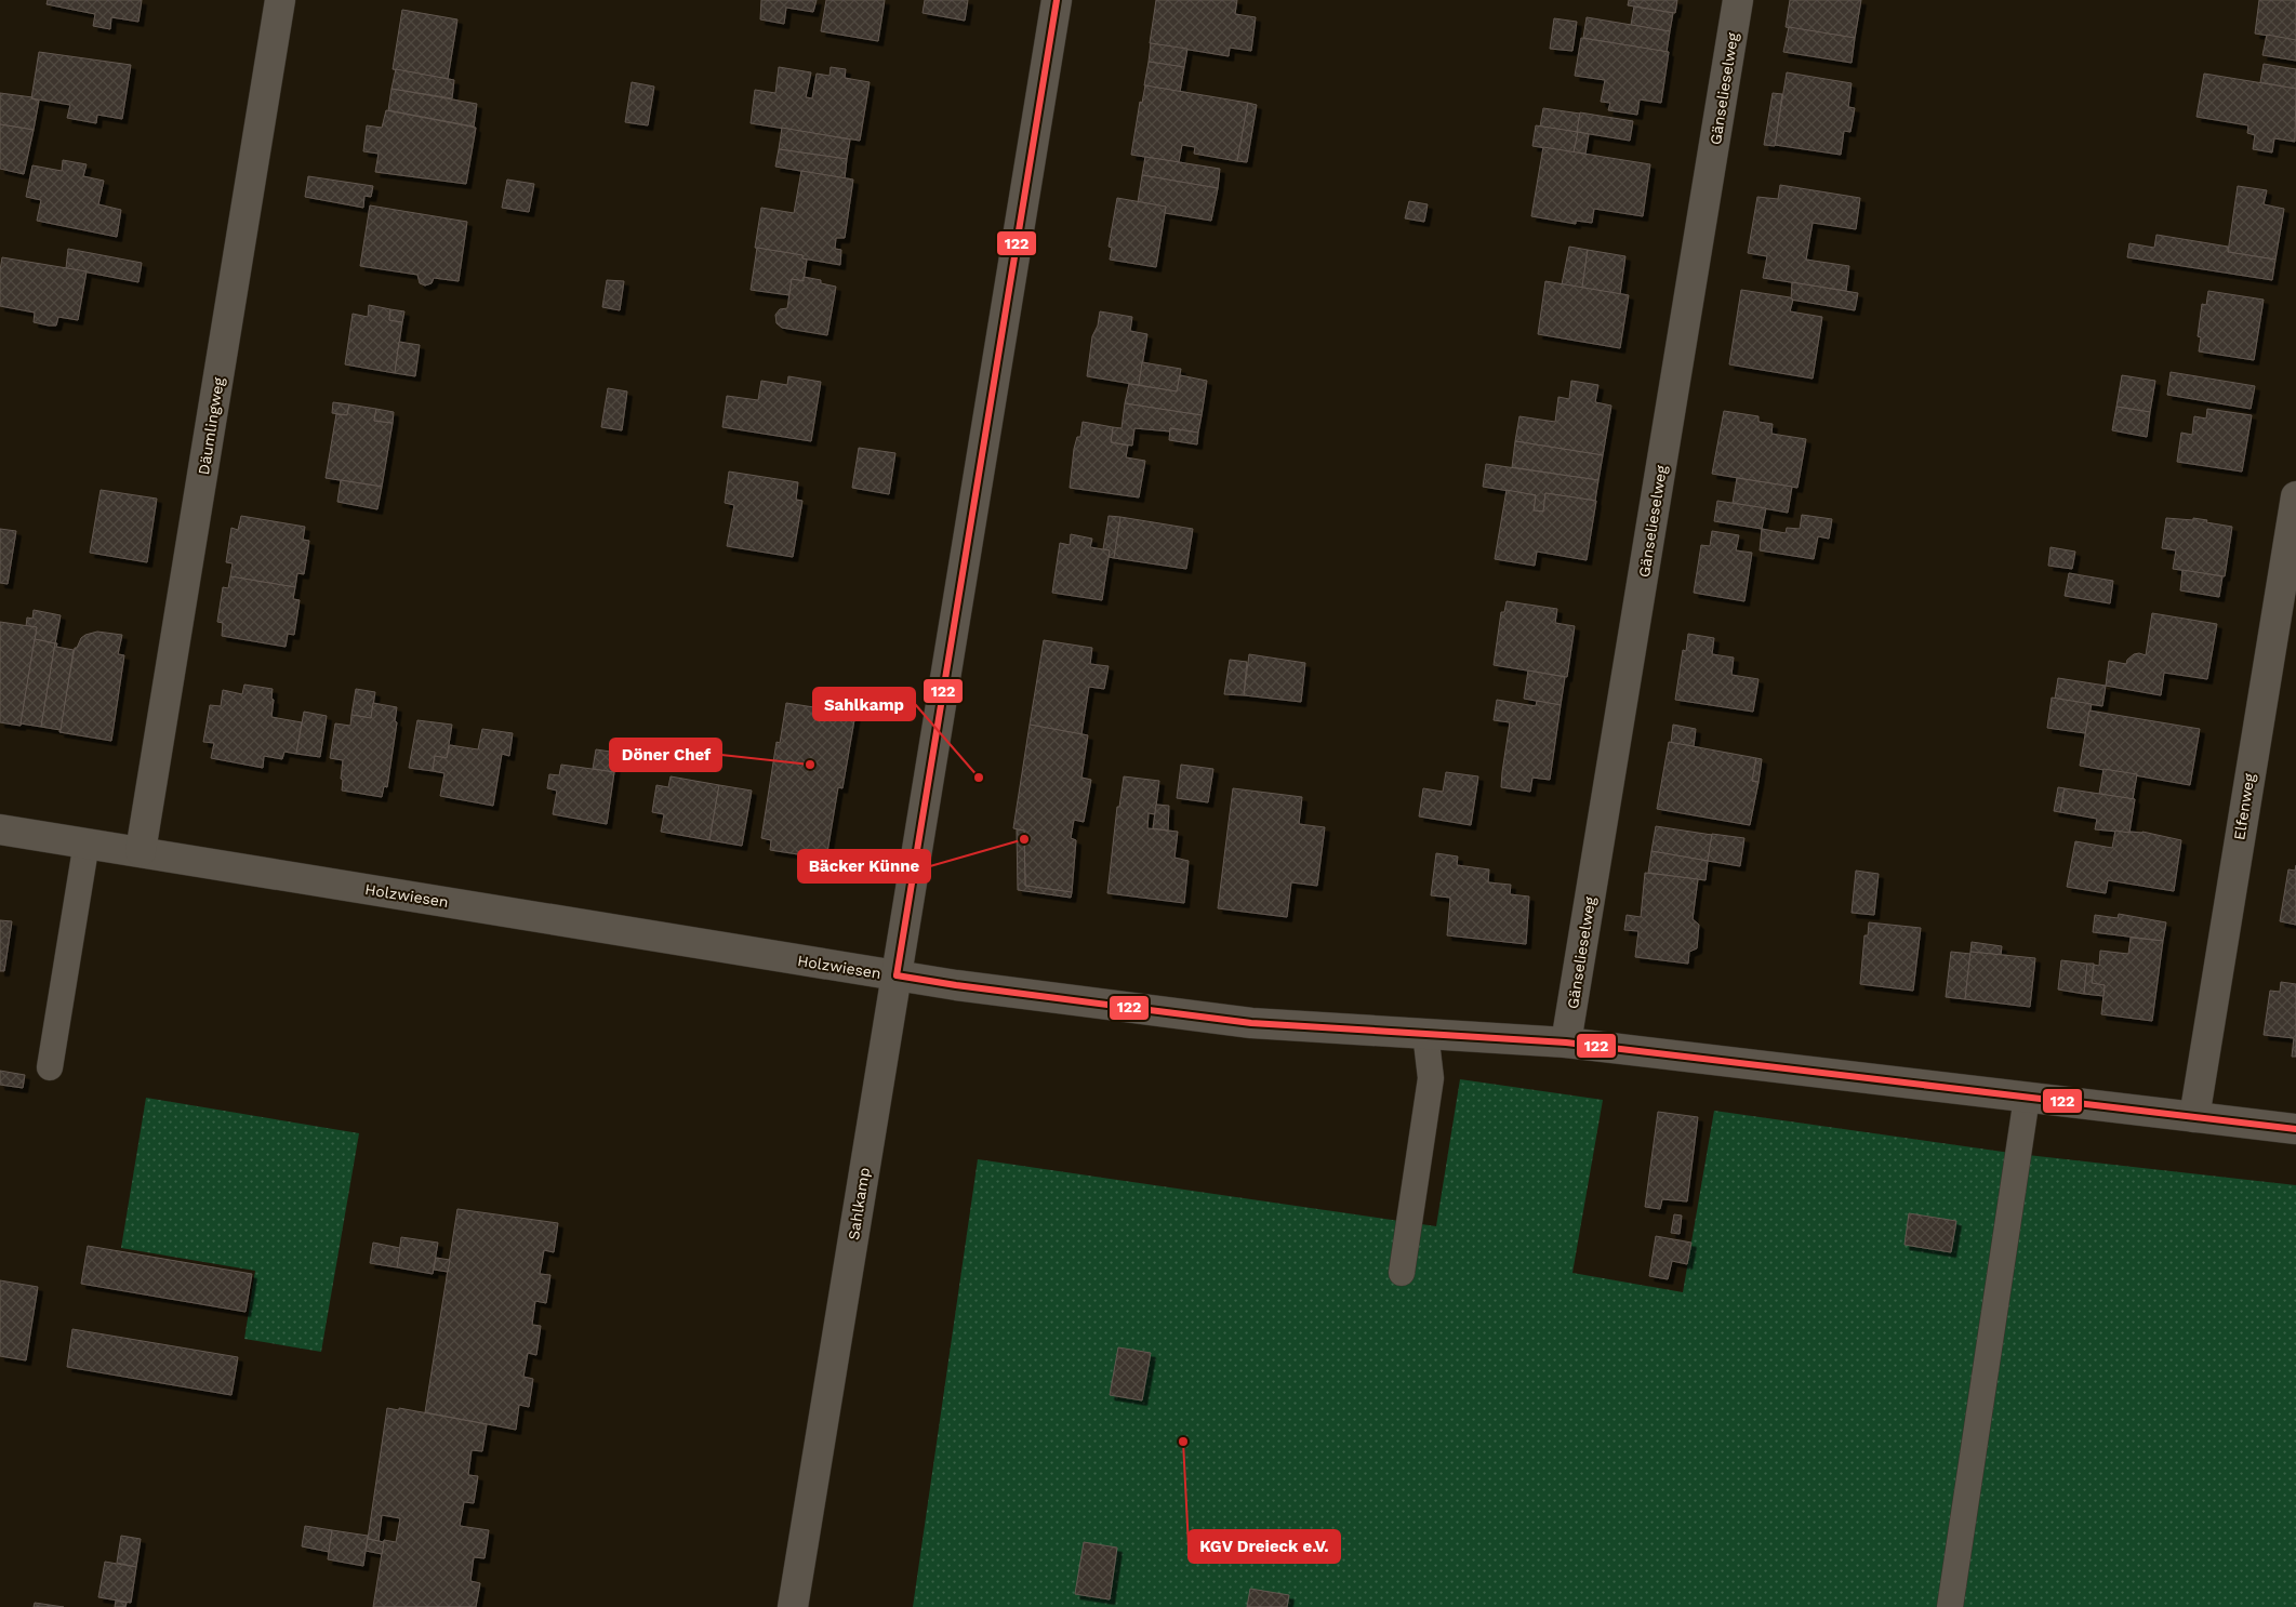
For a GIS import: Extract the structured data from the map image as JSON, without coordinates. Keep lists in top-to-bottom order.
{
  "streets": {
    "street": [
      "Gänselieselweg",
      "Däumlingweg",
      "Elfenweg",
      "Holzwiesen",
      "Sahlkamp"
    ]
  },
  "crossings": [
    ["Gänselieselweg", "Holzwiesen"],
    ["Däumlingweg", "Holzwiesen"],
    ["Elfenweg", "Holzwiesen"],
    ["Holzwiesen", "Sahlkamp"]
  ],
  "places": [
    "Döner Chef",
    "Sahlkamp",
    "Bäcker Künne",
    "KGV Dreieck e.V."
  ],
  "lines": ["transit line 122"]
}
